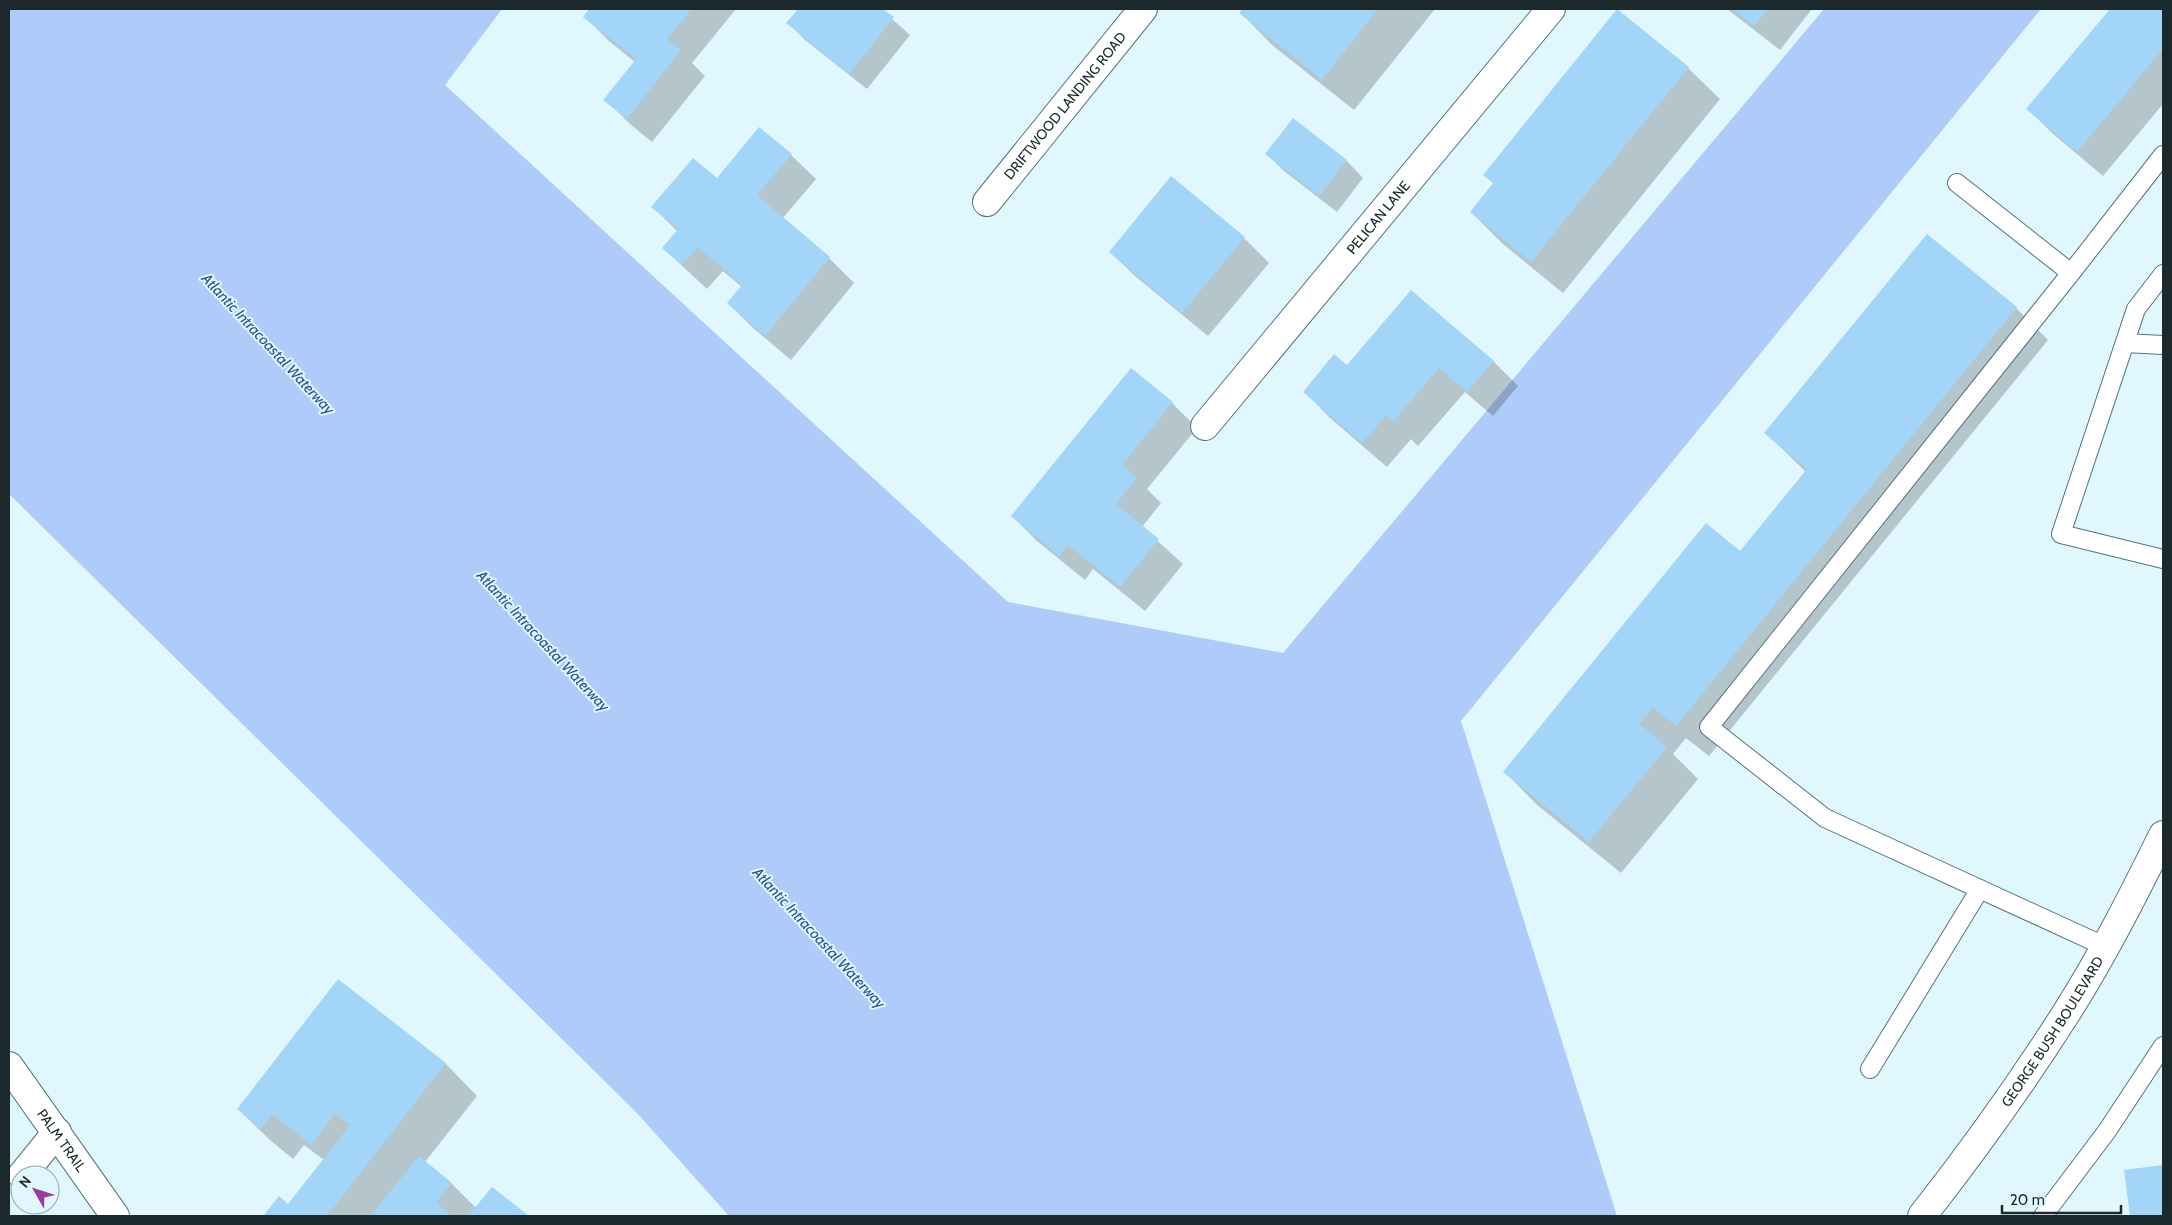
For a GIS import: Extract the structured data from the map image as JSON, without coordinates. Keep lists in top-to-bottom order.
{
  "streets": {
    "street": [
      "DRIFTWOOD LANDING ROAD",
      "PELICAN LANE",
      "GEORGE BUSH BOULEVARD",
      "PALM TRAIL"
    ]
  },
  "water": ["Atlantic Intracoastal Waterway"],
  "scale_bar": "20 m",
  "north": "top left"
}
